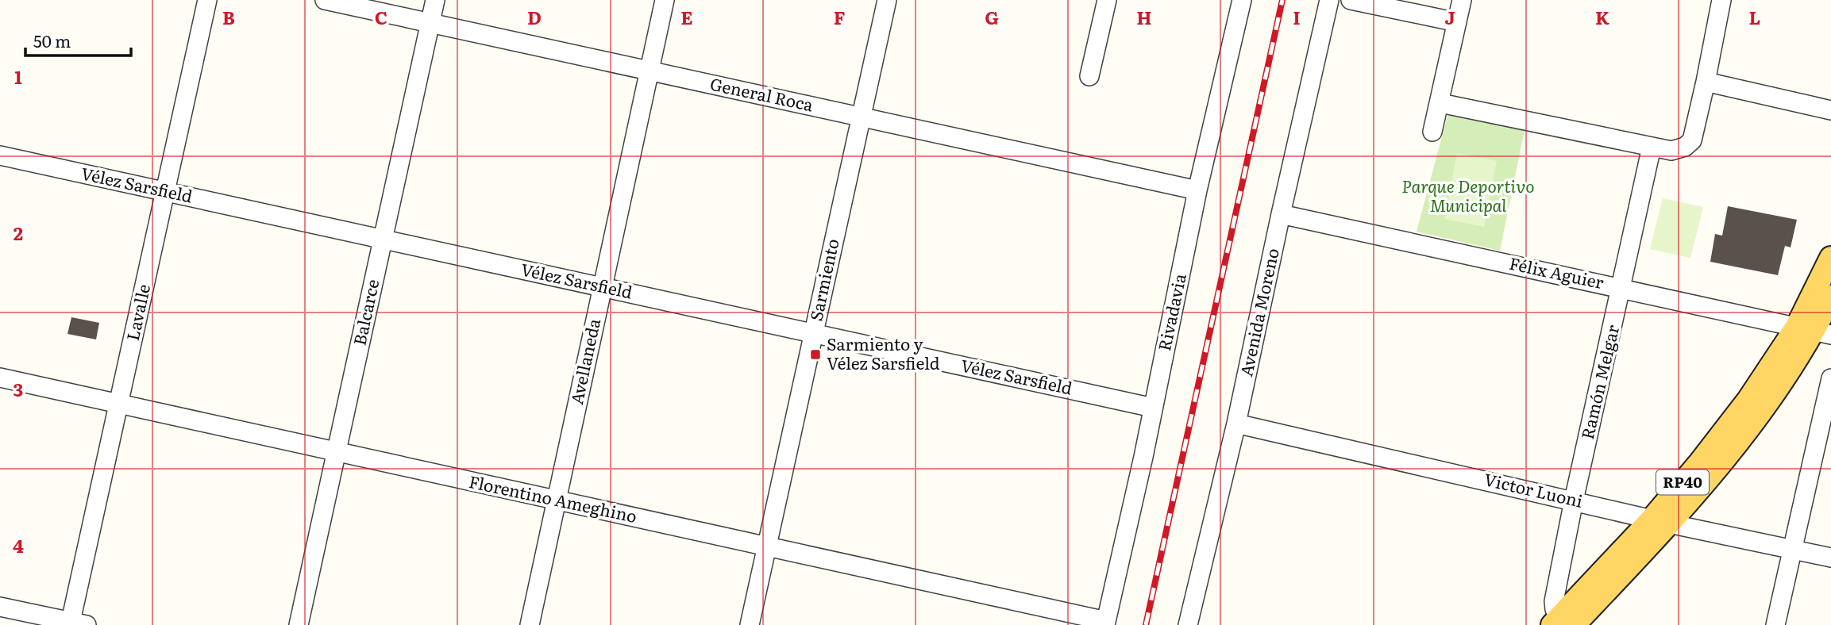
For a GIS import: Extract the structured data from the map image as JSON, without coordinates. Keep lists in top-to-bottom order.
{
  "streets": {
    "main road": ["RP40"],
    "street": [
      "General Roca",
      "Vélez Sarsfield",
      "Félix Aguier",
      "Sarmiento",
      "Lavalle",
      "Balcarce",
      "Rivadavia",
      "Avenida Moreno",
      "Avellaneda",
      "Ramón Melgar",
      "Victor Luoni",
      "Florentino Ameghino"
    ]
  },
  "crossings": [
    ["General Roca", "Sarmiento"],
    ["General Roca", "Balcarce"],
    ["General Roca", "Rivadavia"],
    ["General Roca", "Avellaneda"],
    ["Vélez Sarsfield", "Sarmiento"],
    ["Vélez Sarsfield", "Lavalle"],
    ["Vélez Sarsfield", "Balcarce"],
    ["Vélez Sarsfield", "Rivadavia"],
    ["Vélez Sarsfield", "Avellaneda"],
    ["Félix Aguier", "Avenida Moreno"],
    ["Félix Aguier", "Ramón Melgar"],
    ["Félix Aguier", "RP40"],
    ["Sarmiento", "Florentino Ameghino"],
    ["Lavalle", "Florentino Ameghino"],
    ["Balcarce", "Florentino Ameghino"],
    ["Rivadavia", "Florentino Ameghino"],
    ["Avenida Moreno", "Victor Luoni"],
    ["Avellaneda", "Florentino Ameghino"],
    ["Ramón Melgar", "RP40"],
    ["Ramón Melgar", "Victor Luoni"],
    ["RP40", "Victor Luoni"]
  ],
  "parks": ["Parque Deportivo Municipal"],
  "places": {
    "transit": ["Sarmiento y Vélez Sarsfield"]
  },
  "scale_bar": "50 m",
  "grid": {
    "columns": [
      "B",
      "C",
      "D",
      "E",
      "F",
      "G",
      "H",
      "I",
      "J",
      "K",
      "L"
    ],
    "rows": [
      "1",
      "2",
      "3",
      "4"
    ]
  }
}
